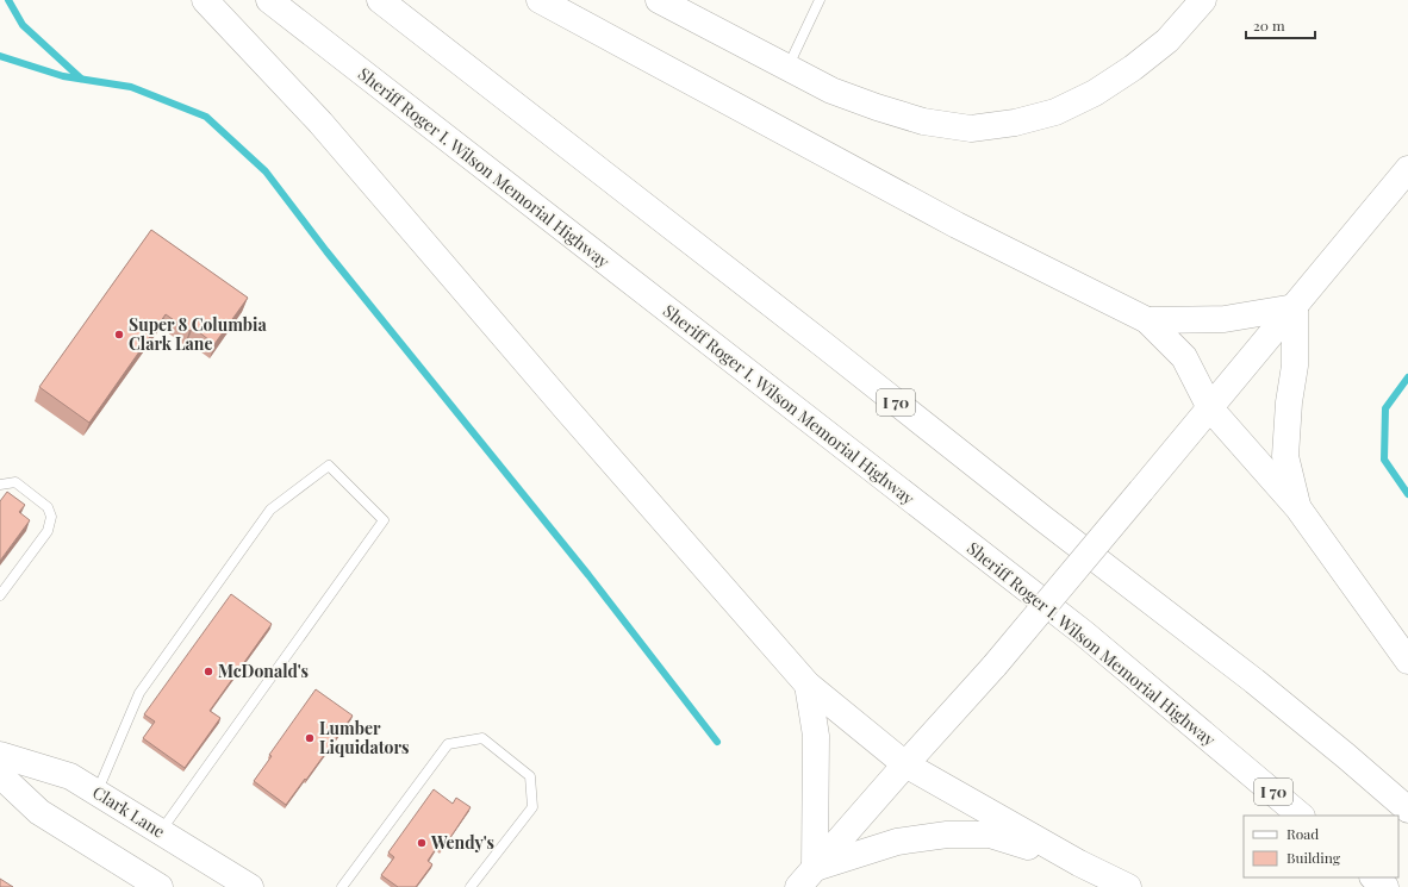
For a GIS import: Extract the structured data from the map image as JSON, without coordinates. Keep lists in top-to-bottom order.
{
  "streets": {
    "main road": ["Sheriff Roger I. Wilson Memorial Highway", "I 70", "Clark Lane"]
  },
  "places": [
    "Super 8 Columbia Clark Lane",
    "McDonald's",
    "Lumber Liquidators",
    "Wendy's"
  ],
  "legend": ["Road", "Building"],
  "scale_bar": "20 m"
}
